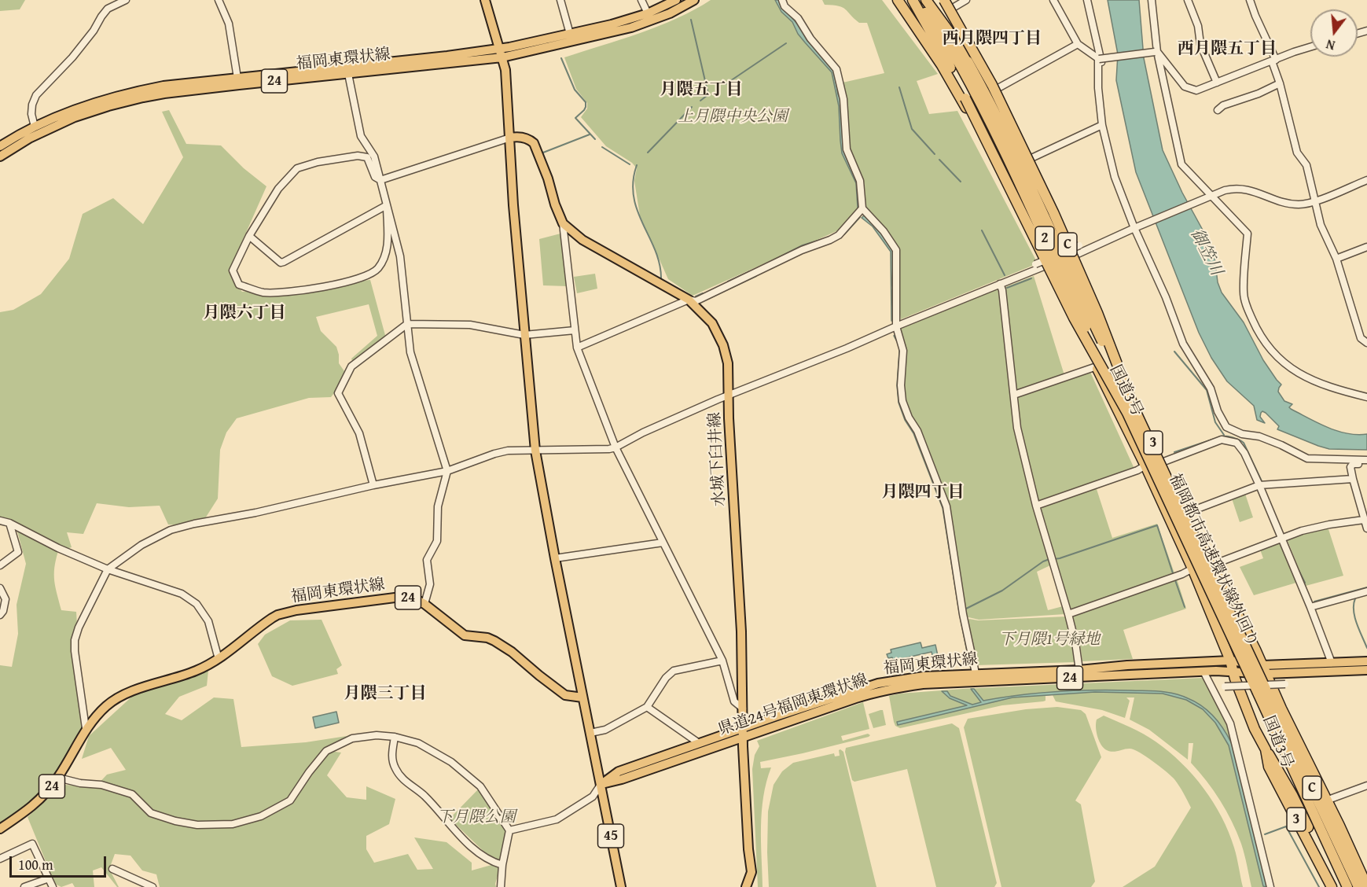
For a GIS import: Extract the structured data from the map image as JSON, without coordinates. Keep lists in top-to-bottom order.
{
  "streets": {
    "highway": [
      "2",
      "C",
      "国道3号",
      "3",
      "福岡都市高速環状線外回り"
    ],
    "main road": [
      "福岡東環状線",
      "24",
      "水城下臼井線",
      "県道24号福岡東環状線",
      "45"
    ]
  },
  "crossings": [
    ["福岡東環状線", "24"],
    ["福岡東環状線", "C"],
    ["福岡東環状線", "国道3号"],
    ["福岡東環状線", "水城下臼井線"],
    ["福岡東環状線", "県道24号福岡東環状線"],
    ["福岡東環状線", "45"],
    ["2", "C"],
    ["2", "福岡都市高速環状線外回り"],
    ["C", "国道3号"],
    ["C", "3"],
    ["C", "福岡都市高速環状線外回り"],
    ["C", "県道24号福岡東環状線"],
    ["国道3号", "3"],
    ["国道3号", "県道24号福岡東環状線"],
    ["水城下臼井線", "県道24号福岡東環状線"],
    ["県道24号福岡東環状線", "45"]
  ],
  "districts": [
    "西月隈四丁目",
    "西月隈五丁目",
    "月隈五丁目",
    "月隈六丁目",
    "月隈四丁目",
    "月隈三丁目"
  ],
  "water": ["御笠川"],
  "parks": ["上月隈中央公園", "下月隈1号緑地", "下月隈公園"],
  "scale_bar": "100 m",
  "north": "bottom"
}
